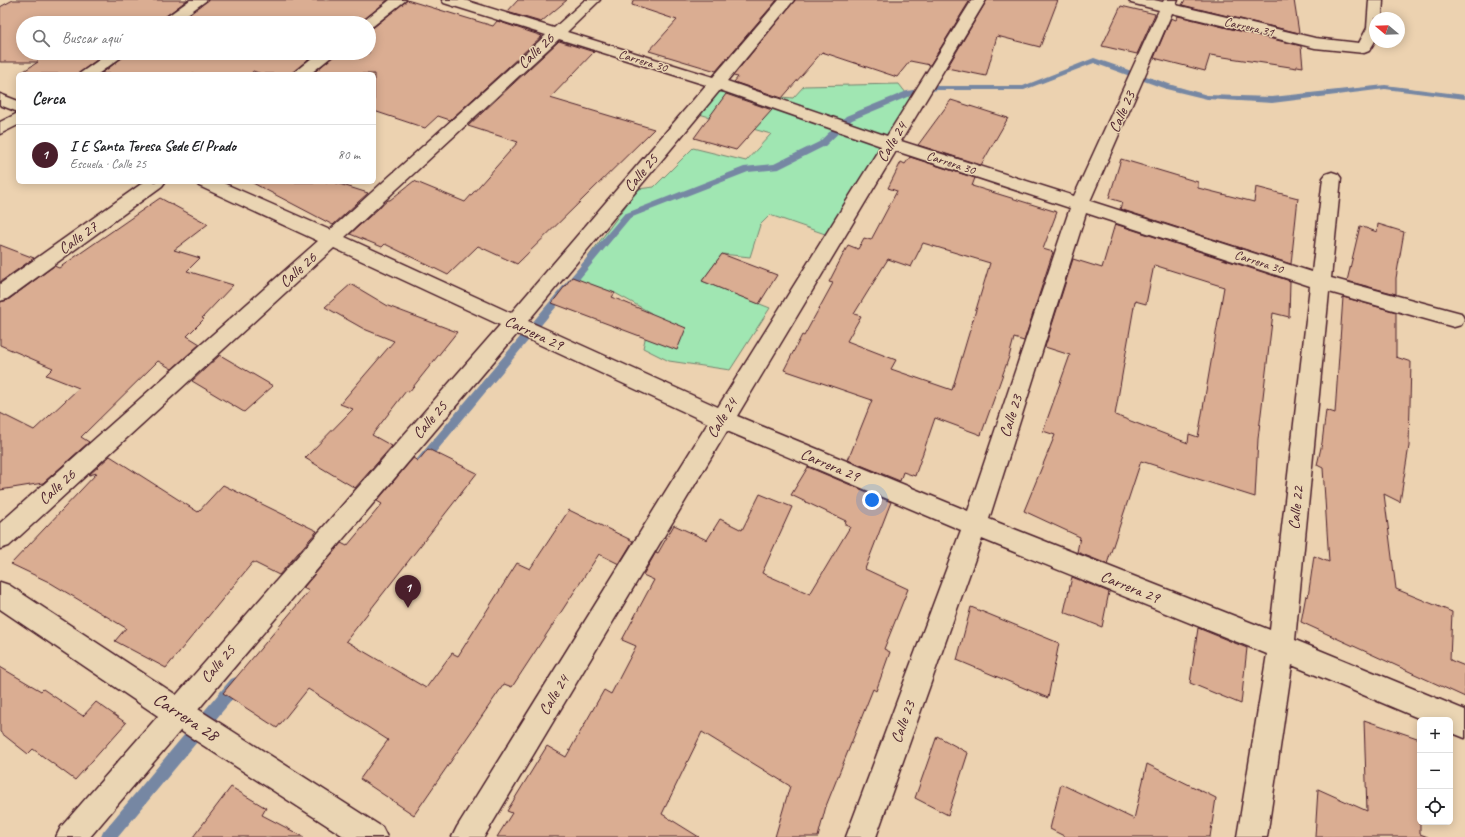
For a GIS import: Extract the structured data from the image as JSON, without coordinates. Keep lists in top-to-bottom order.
{
  "streets": {
    "street": [
      "Carrera 31",
      "Calle 26",
      "Carrera 30",
      "Calle 23",
      "Calle 24",
      "Calle 25",
      "Calle 27",
      "Carrera 29",
      "Calle 22",
      "Carrera 28"
    ]
  },
  "crossings": [
    ["Carrera 31", "Calle 23"],
    ["Calle 26", "Carrera 30"],
    ["Calle 26", "Carrera 29"],
    ["Carrera 30", "Calle 23"],
    ["Carrera 30", "Calle 24"],
    ["Carrera 30", "Calle 25"],
    ["Carrera 30", "Calle 22"],
    ["Calle 23", "Carrera 29"],
    ["Calle 24", "Carrera 29"],
    ["Calle 25", "Carrera 29"],
    ["Calle 25", "Carrera 28"],
    ["Carrera 29", "Calle 22"]
  ],
  "north": "left",
  "page": {
    "search": "Buscar aquí",
    "heading": "Cerca",
    "list": [
      {
        "mark": "1",
        "name": "I E Santa Teresa Sede El Prado",
        "note": "Escuela · Calle 25",
        "value": "80 m"
      }
    ],
    "pins": "1",
    "map_buttons": ["+", "−"]
  }
}
